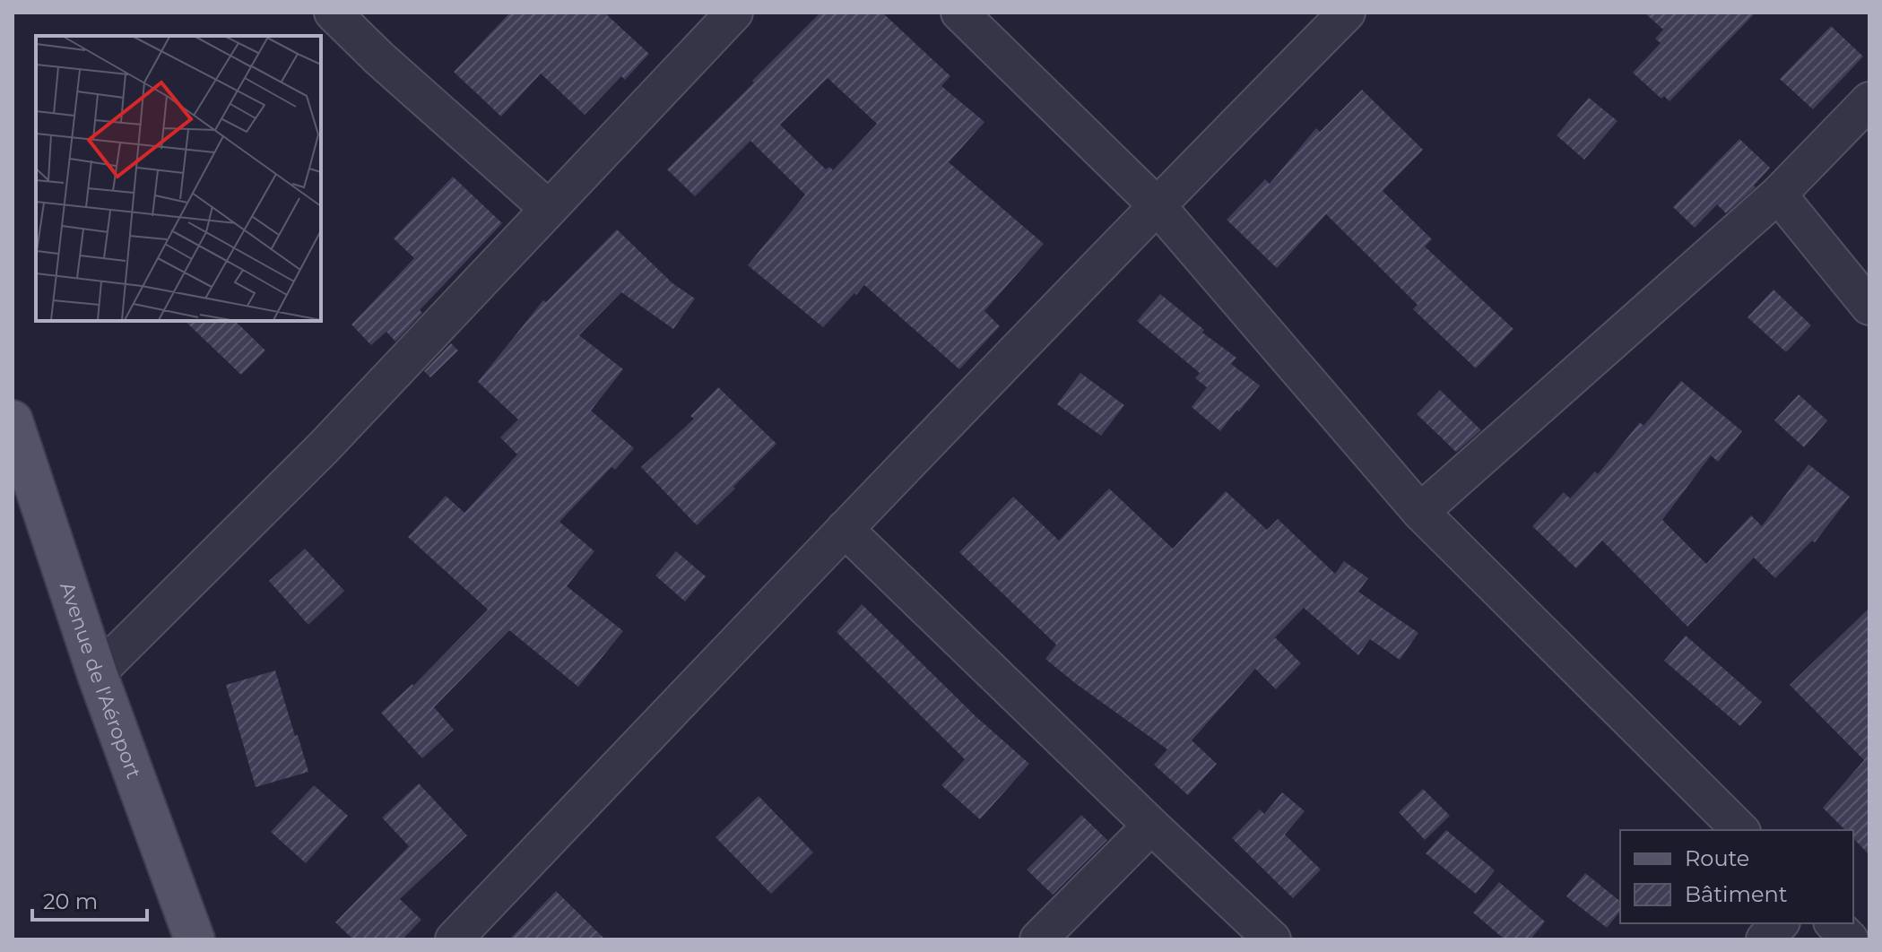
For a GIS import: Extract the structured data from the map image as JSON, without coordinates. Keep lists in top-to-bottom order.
{
  "streets": {
    "main road": ["Avenue de l'Aéroport"]
  },
  "legend": ["Route", "Bâtiment"],
  "scale_bar": "20 m"
}
